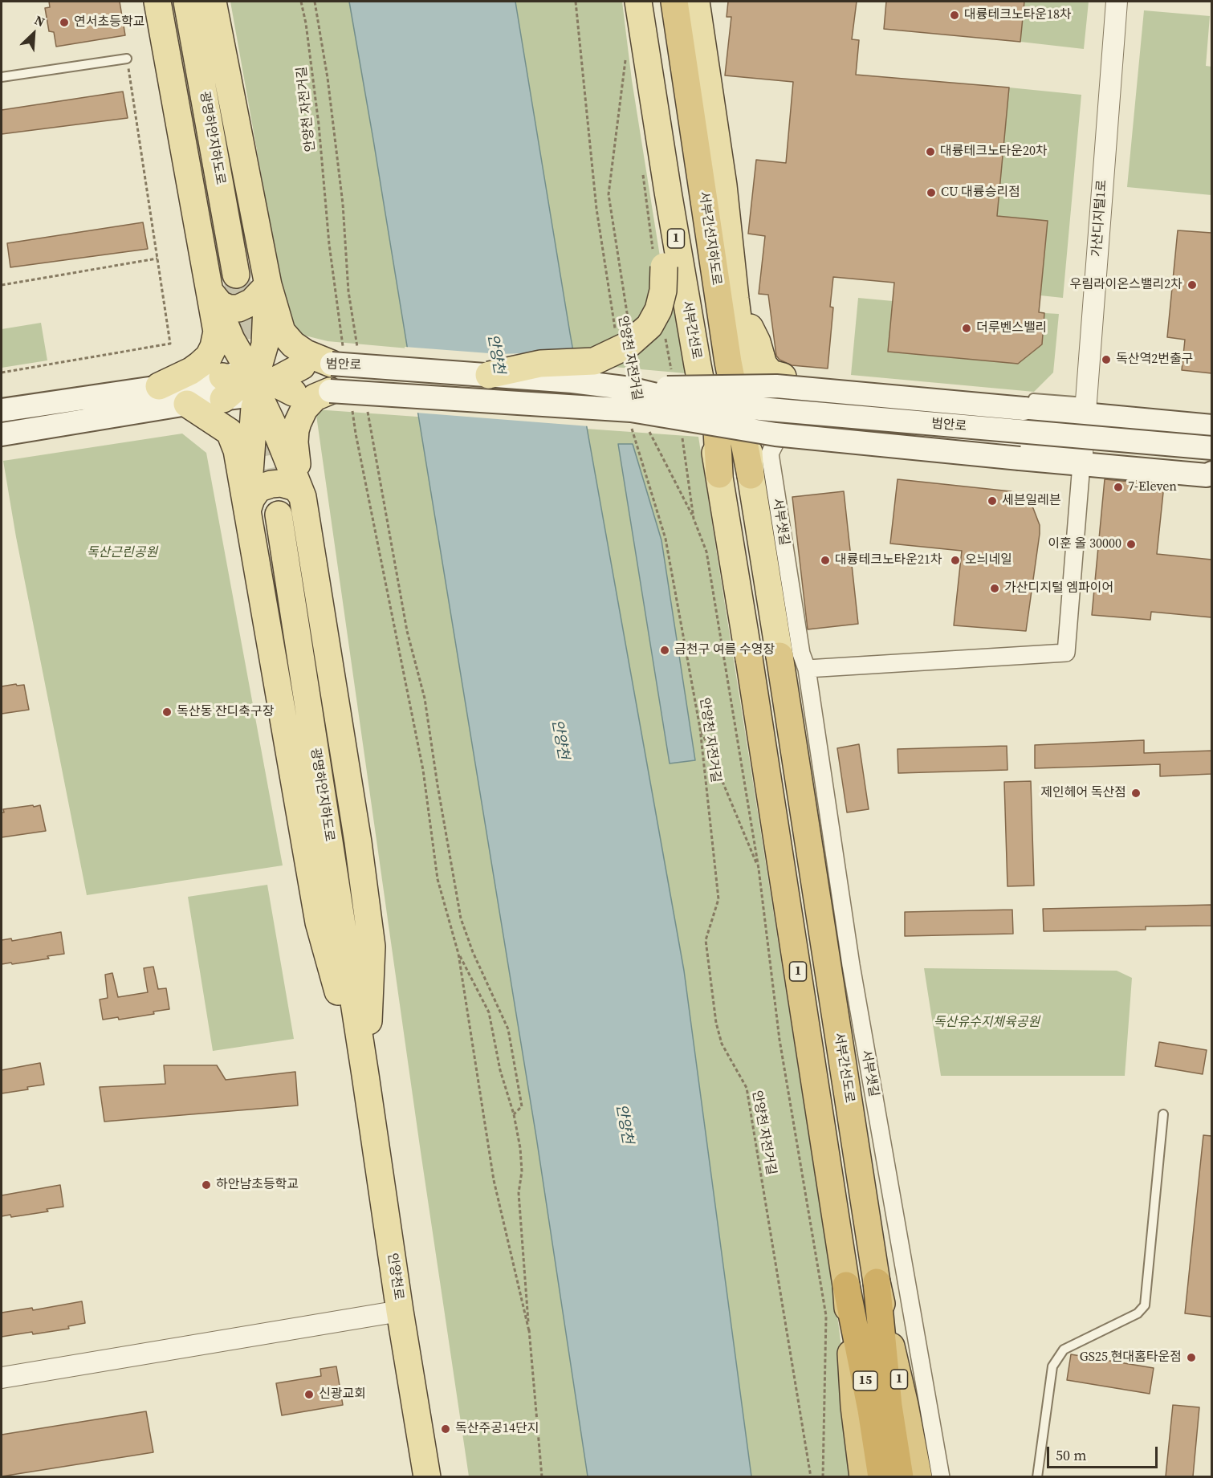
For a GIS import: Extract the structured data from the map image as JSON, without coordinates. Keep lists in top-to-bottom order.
{
  "streets": {
    "highway": [
      "1",
      "서부간선지하도로",
      "서부간선도로",
      "15"
    ],
    "main road": [
      "광명하안지하도로",
      "서부간선로",
      "범안로",
      "안양천로"
    ],
    "street": ["가산디지털1로", "서부샛길"],
    "path": ["안양천 자전거길"]
  },
  "crossings": [
    ["안양천 자전거길", "범안로"],
    ["광명하안지하도로", "안양천로"],
    ["1", "서부간선지하도로"],
    ["1", "서부간선로"],
    ["1", "서부간선도로"],
    ["1", "15"],
    ["서부간선지하도로", "서부간선로"],
    ["서부간선도로", "15"]
  ],
  "water": ["안양천"],
  "parks": ["독산근린공원", "독산유수지체육공원"],
  "places": [
    "대륭테크노타운18차",
    "연서초등학교",
    "대륭테크노타운20차",
    "CU 대륭승리점",
    "우림라이온스밸리2차",
    "더루벤스밸리",
    "독산역2번출구",
    "7-Eleven",
    "세븐일레븐",
    "이훈 올 30000",
    "대륭테크노타운21차",
    "오늬네일",
    "가산디지털 엠파이어",
    "금천구 여름 수영장",
    "독산동 잔디축구장",
    "제인헤어 독산점",
    "하안남초등학교",
    "GS25 현대홈타운점",
    "신광교회",
    "독산주공14단지"
  ],
  "scale_bar": "50 m",
  "north": "top right"
}
